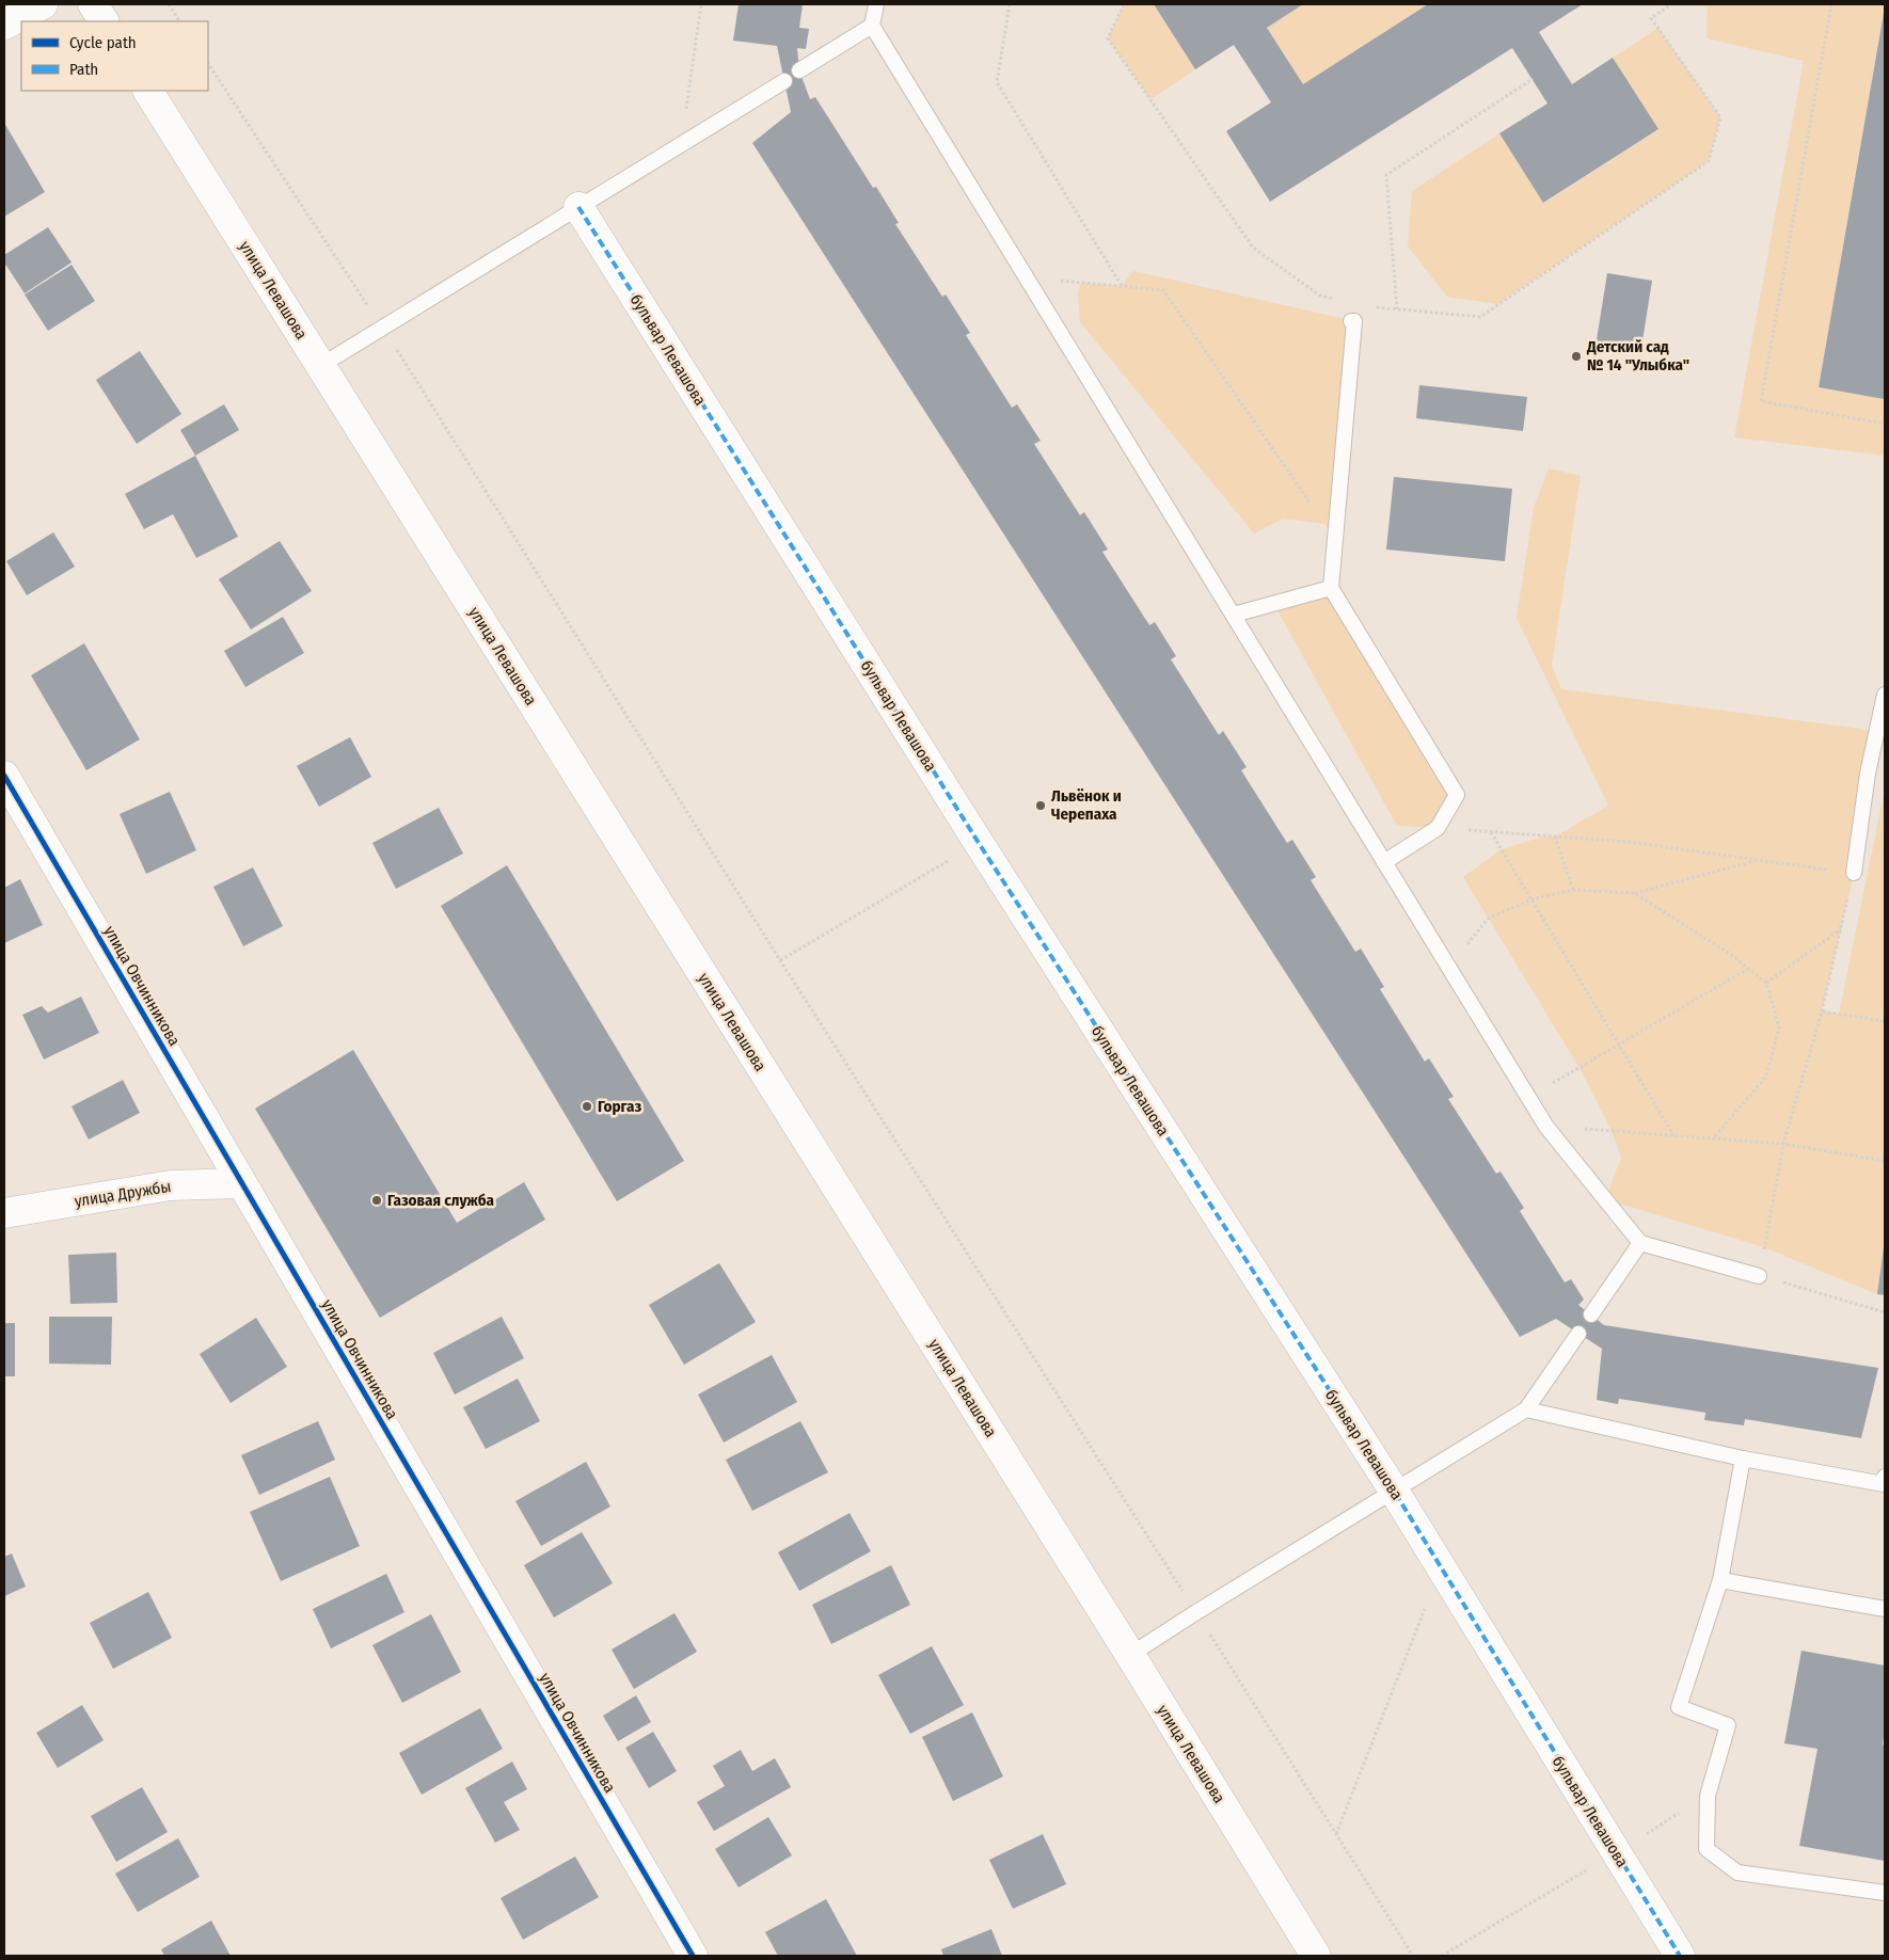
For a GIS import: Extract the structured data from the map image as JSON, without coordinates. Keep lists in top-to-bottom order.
{
  "streets": {
    "street": [
      "улица Левашова",
      "бульвар Левашова",
      "улица Овчинникова",
      "улица Дружбы"
    ]
  },
  "crossings": [
    ["улица Овчинникова", "улица Дружбы"]
  ],
  "places": [
    "Детский сад № 14 \"Улыбка\"",
    "Львёнок и Черепаха",
    "Горгаз",
    "Газовая служба"
  ],
  "legend": ["Cycle path", "Path"]
}
